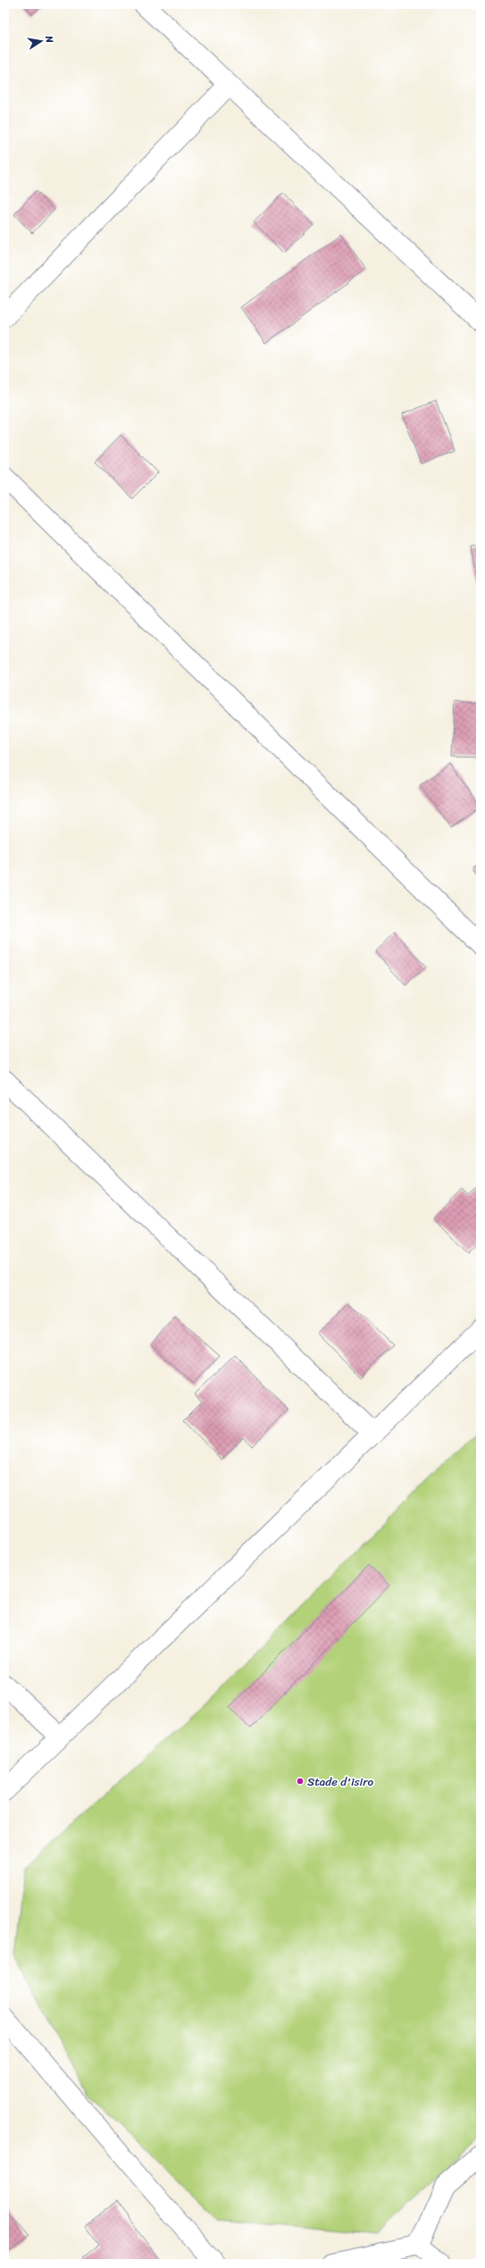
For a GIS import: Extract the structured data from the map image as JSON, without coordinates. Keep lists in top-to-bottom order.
{
  "places": ["Stade d'isiro"],
  "north": "right"
}
